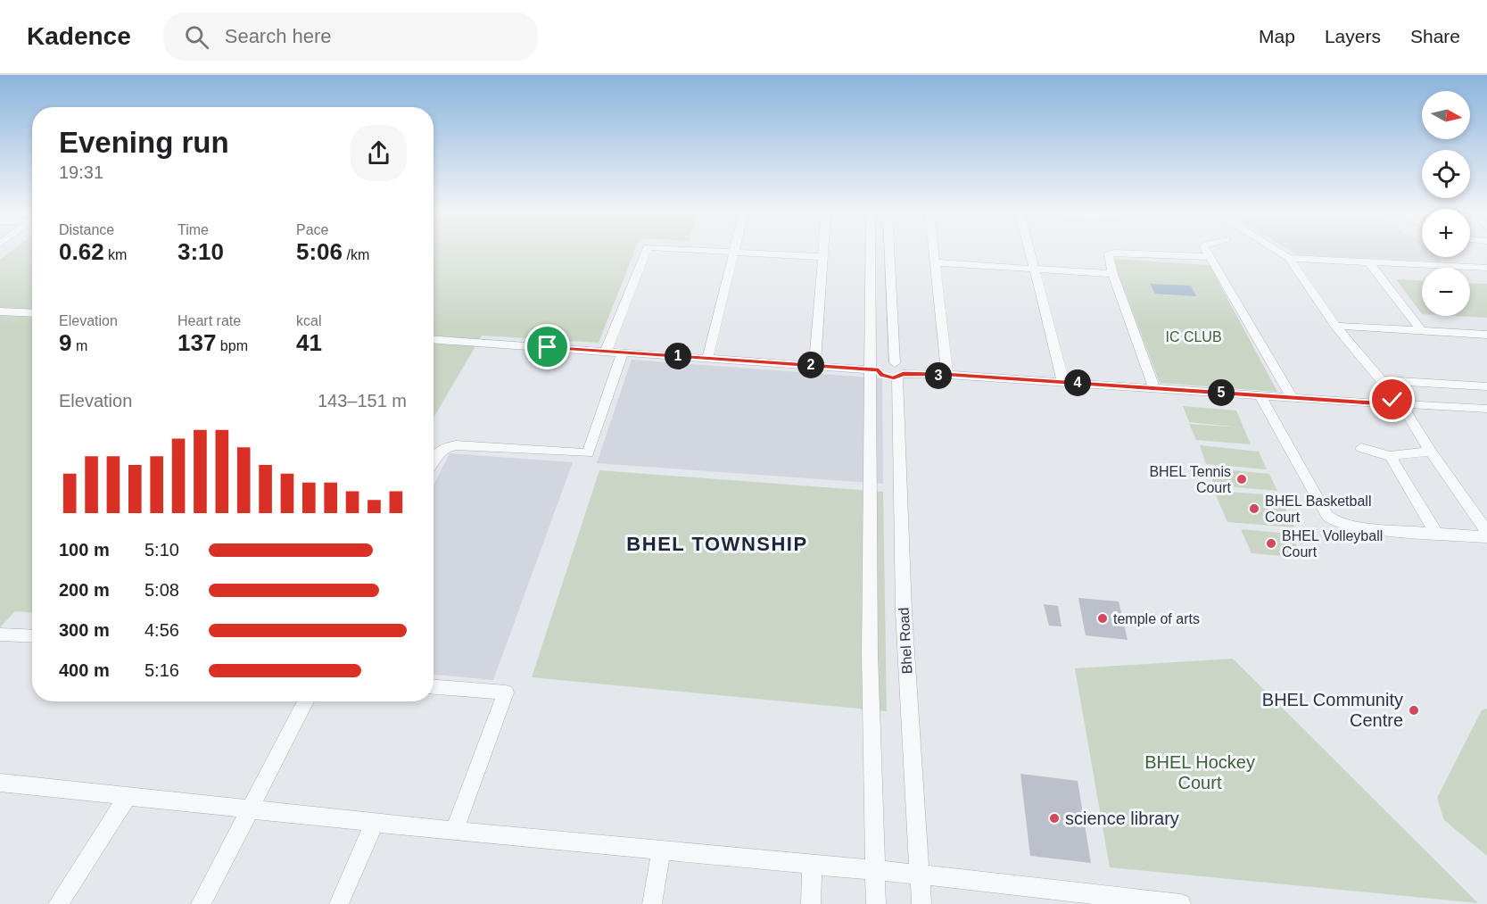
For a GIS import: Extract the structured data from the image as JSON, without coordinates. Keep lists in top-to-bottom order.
{
  "streets": {
    "street": ["Bhel Road"]
  },
  "districts": ["BHEL TOWNSHIP"],
  "parks": ["IC CLUB", "BHEL Hockey Court"],
  "places": [
    "BHEL Tennis Court",
    "BHEL Basketball Court",
    "BHEL Volleyball Court",
    "temple of arts",
    "BHEL Community Centre",
    "science library"
  ],
  "north": "right",
  "page": {
    "header": "Kadence",
    "search": "Search here",
    "nav": ["Map", "Layers", "Share"],
    "map_buttons": ["+", "−"],
    "heading": ["Evening run", "19:31"],
    "stats": [
      ["Distance", "0.62 km"],
      ["Time", "3:10"],
      ["Pace", "5:06 /km"],
      ["Elevation", "9 m"],
      ["Heart rate", "137 bpm"],
      ["kcal", "41"]
    ],
    "pins": [
      "1",
      "2",
      "3",
      "4",
      "5"
    ],
    "chart": ["Elevation", "143–151 m"],
    "list": [
      {
        "name": "100 m",
        "note": "5:10"
      },
      {
        "name": "200 m",
        "note": "5:08"
      },
      {
        "name": "300 m",
        "note": "4:56"
      },
      {
        "name": "400 m",
        "note": "5:16"
      }
    ]
  }
}
